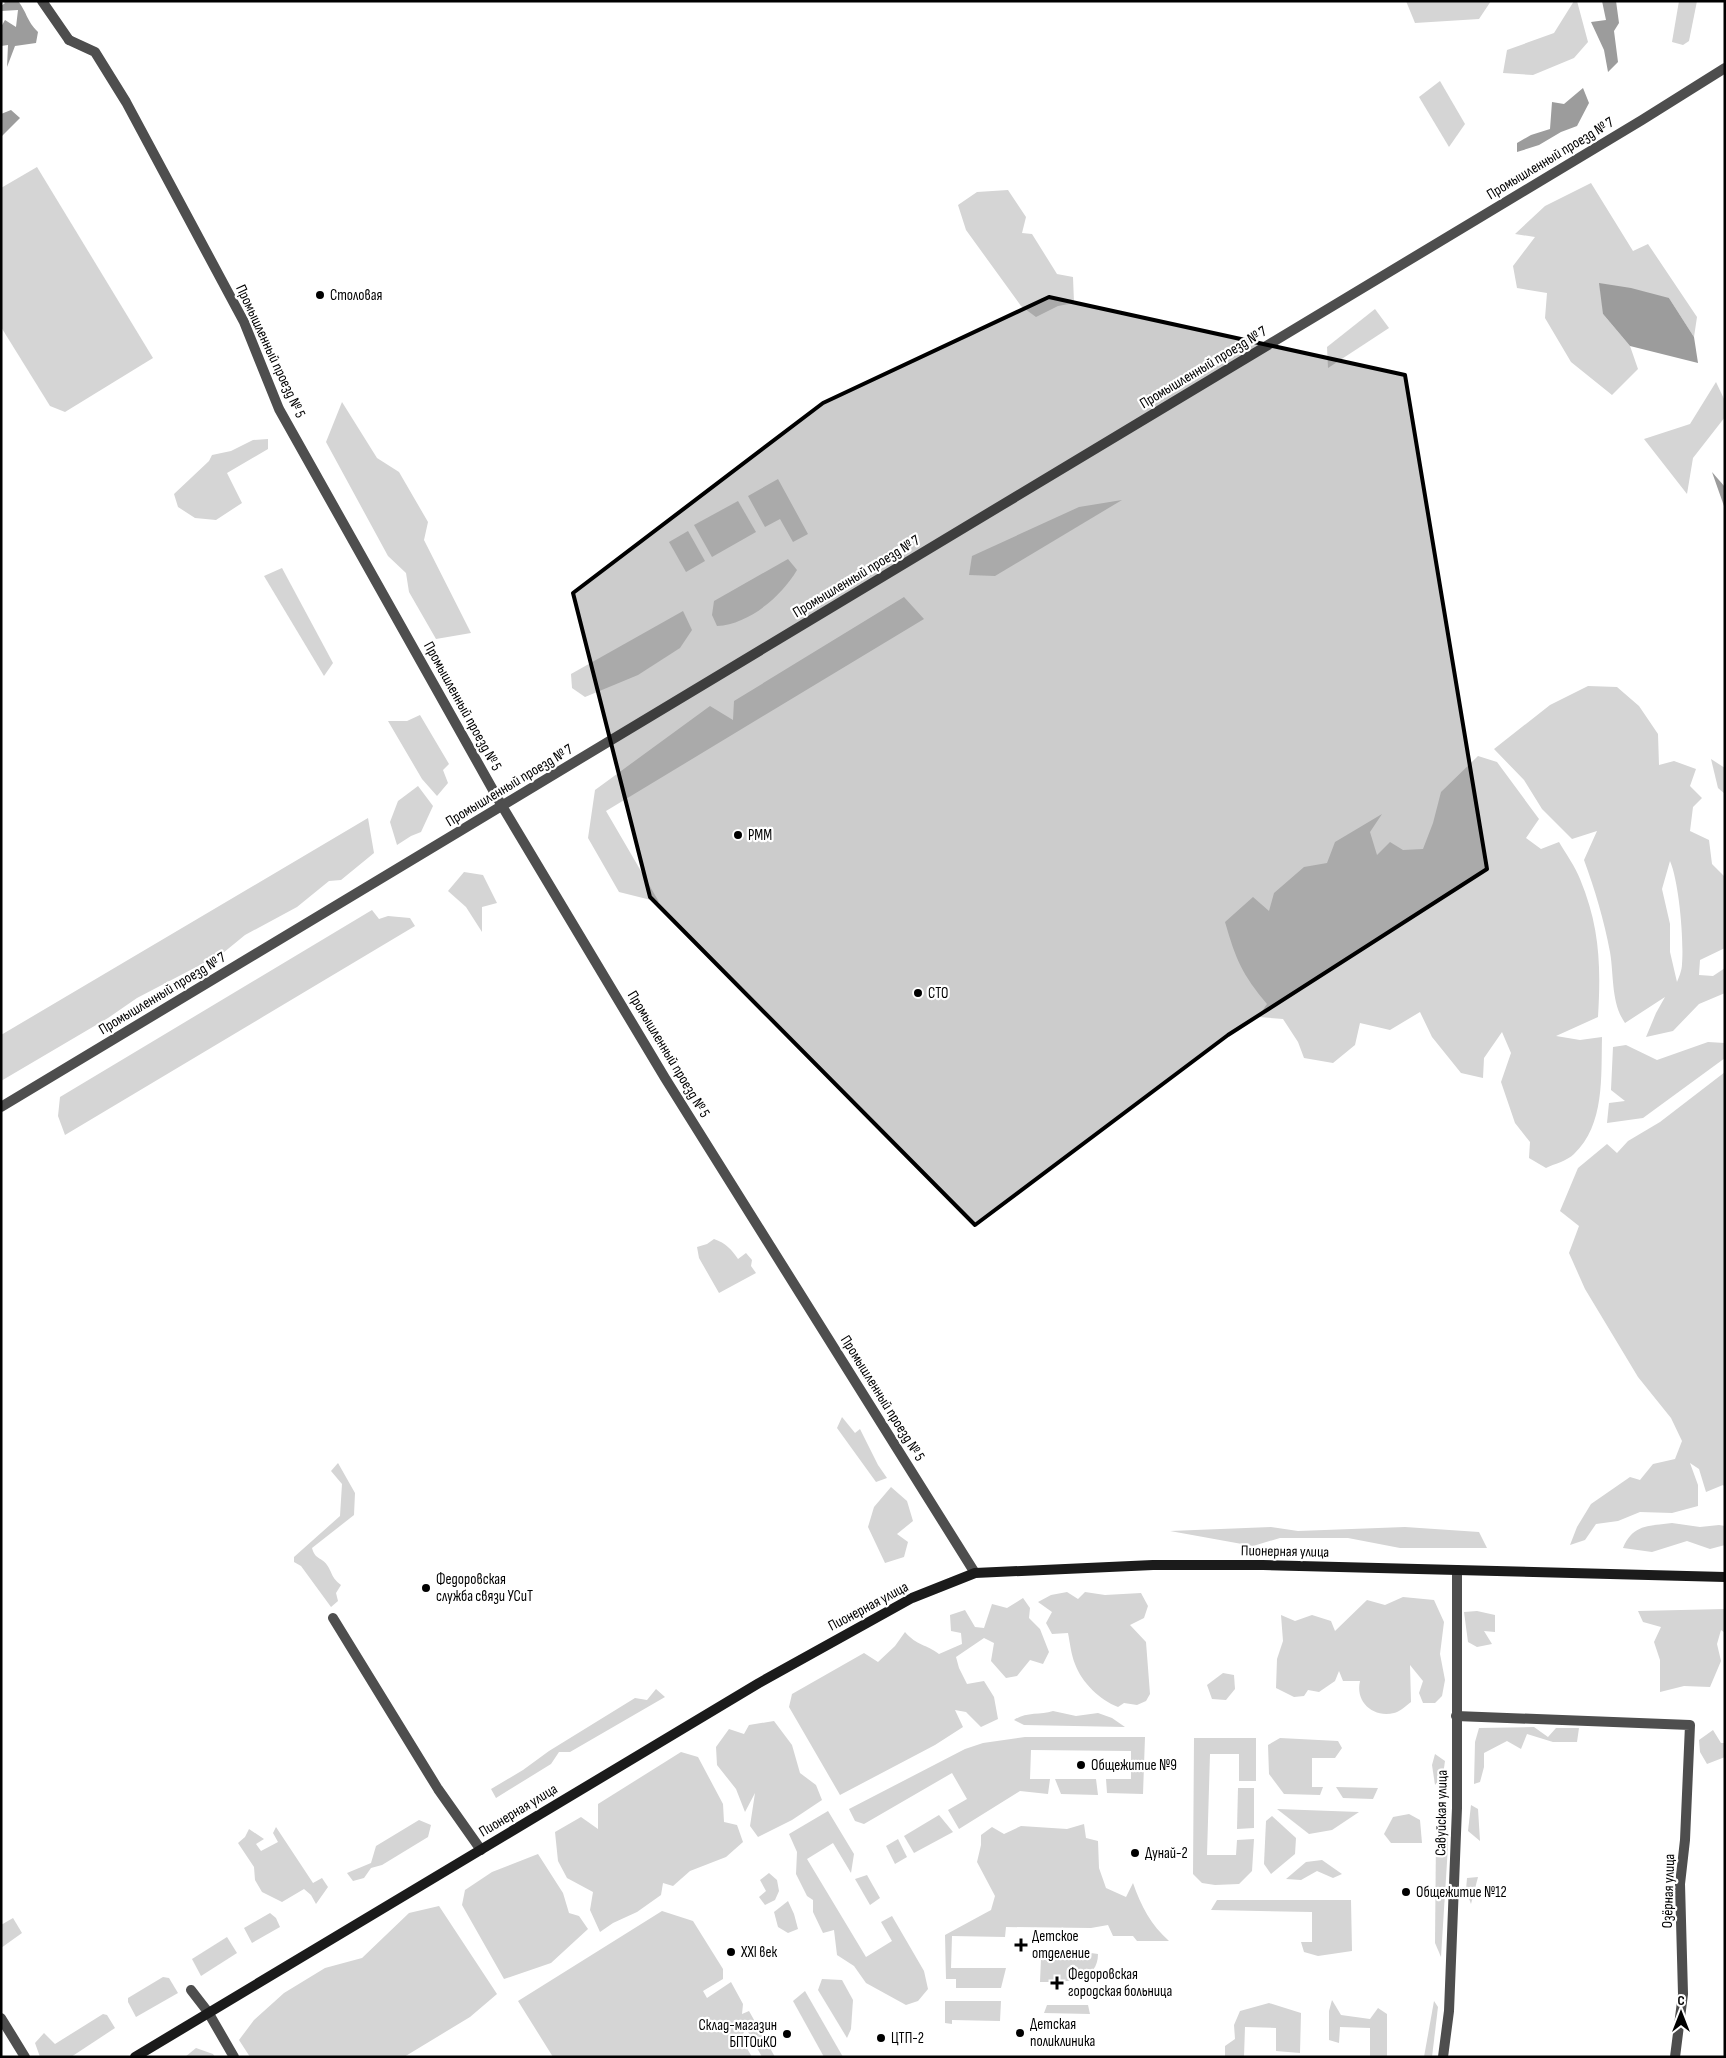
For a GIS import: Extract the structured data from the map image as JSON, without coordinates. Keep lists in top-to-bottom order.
{
  "streets": {
    "main road": ["Пионерная улица"],
    "street": [
      "Промышленный проезд № 7",
      "Промышленный проезд № 5",
      "Савуйская улица",
      "Озёрная улица"
    ]
  },
  "crossings": [
    ["Промышленный проезд № 7", "Промышленный проезд № 5"],
    ["Промышленный проезд № 5", "Пионерная улица"],
    ["Пионерная улица", "Савуйская улица"],
    ["Савуйская улица", "Озёрная улица"]
  ],
  "places": {
    "other": [
      "Столовая",
      "РММ",
      "СТО",
      "Федоровская служба связи УСиТ",
      "Общежитие №9",
      "Дунай-2",
      "Общежитие №12",
      "XXI век",
      "Детская поликлиника",
      "Склад-магазин БПТОиКО",
      "ЦТП-2"
    ],
    "health": ["Детское отделение", "Федоровская городская больница"]
  },
  "north": "top"
}
